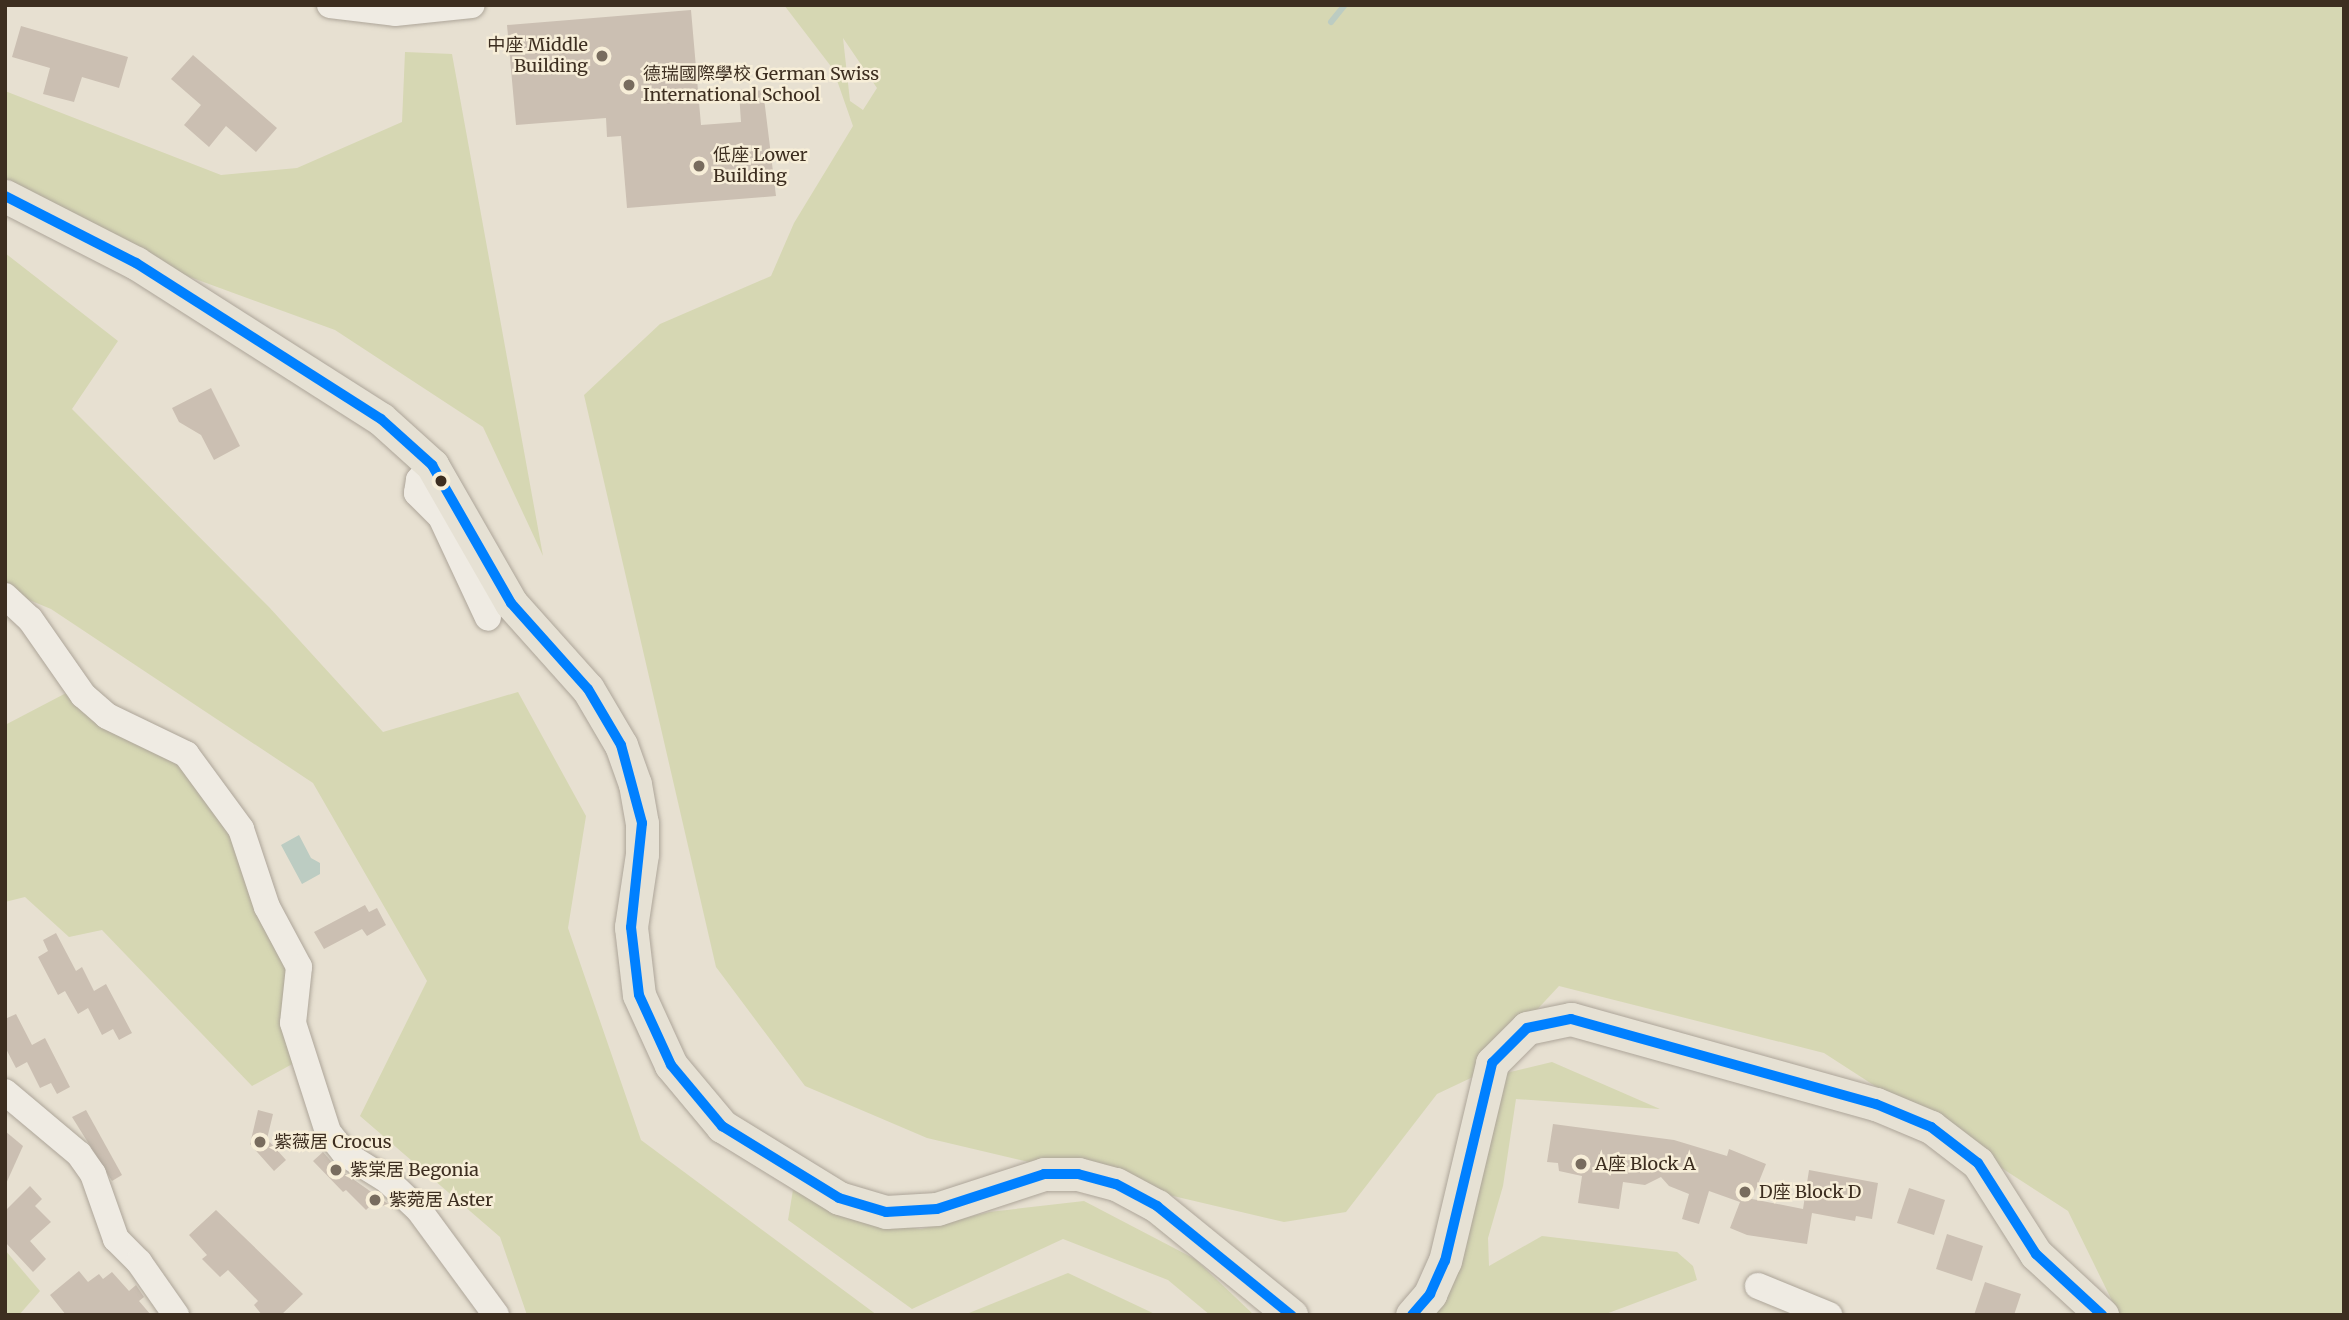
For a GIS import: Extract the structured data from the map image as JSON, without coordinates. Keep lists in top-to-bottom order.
{
  "places": [
    "中座 Middle Building",
    "德瑞國際學校 German Swiss International School",
    "低座 Lower Building",
    "紫薇居 Crocus",
    "A座 Block A",
    "紫棠居 Begonia",
    "D座 Block D",
    "紫菀居 Aster"
  ]
}
